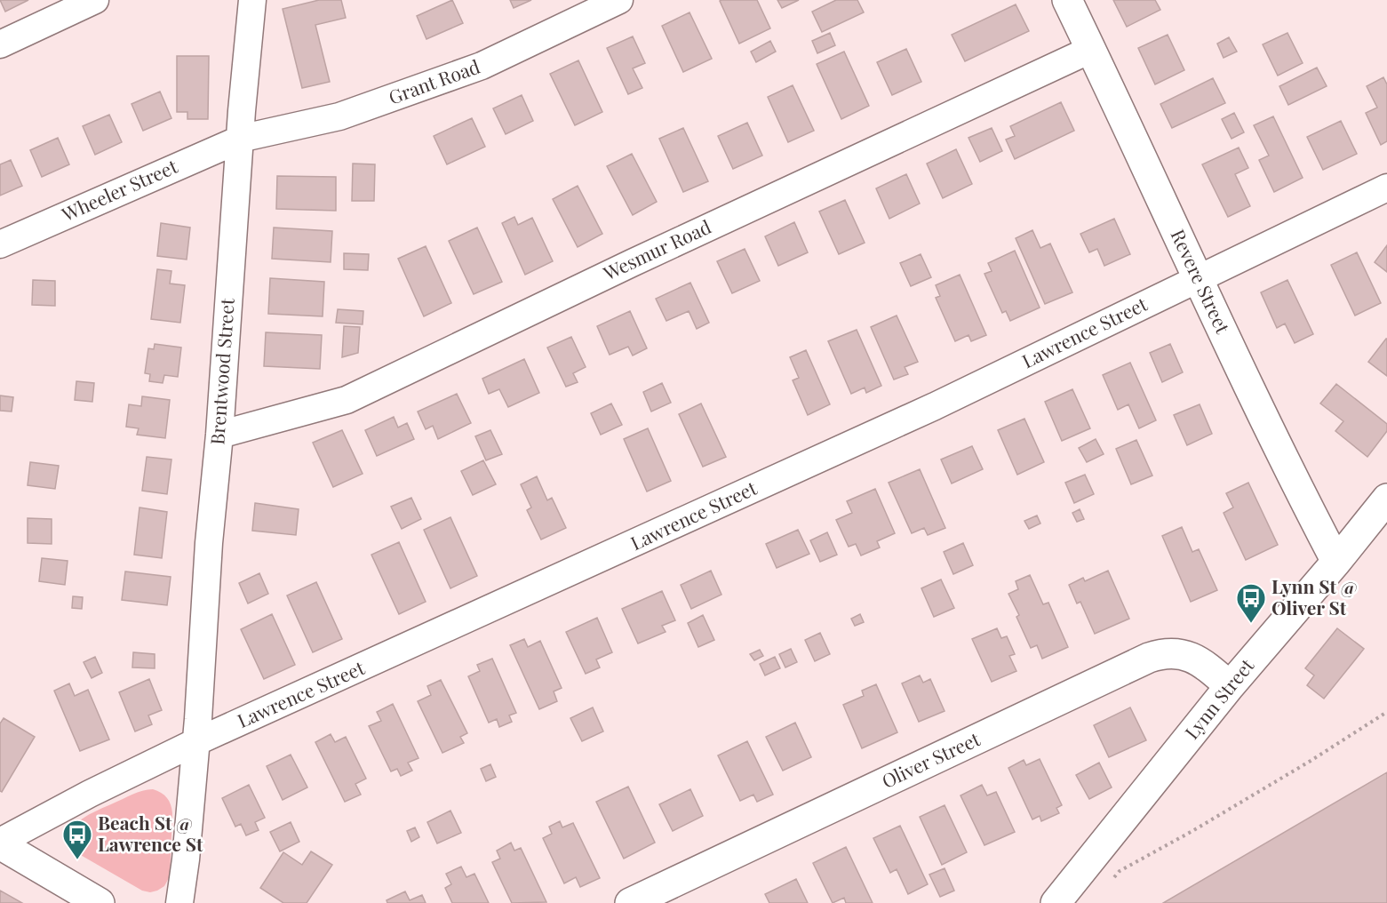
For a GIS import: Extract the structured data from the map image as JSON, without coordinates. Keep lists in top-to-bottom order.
{
  "streets": {
    "street": [
      "Grant Road",
      "Wheeler Street",
      "Wesmur Road",
      "Revere Street",
      "Lawrence Street",
      "Brentwood Street",
      "Lynn Street",
      "Oliver Street"
    ]
  },
  "crossings": [
    ["Grant Road", "Wheeler Street"],
    ["Grant Road", "Brentwood Street"],
    ["Wheeler Street", "Brentwood Street"],
    ["Wesmur Road", "Revere Street"],
    ["Wesmur Road", "Brentwood Street"],
    ["Revere Street", "Lawrence Street"],
    ["Revere Street", "Lynn Street"],
    ["Lawrence Street", "Brentwood Street"],
    ["Lynn Street", "Oliver Street"]
  ],
  "places": {
    "bus stop": ["Lynn St @ Oliver St", "Beach St @ Lawrence St"]
  }
}
